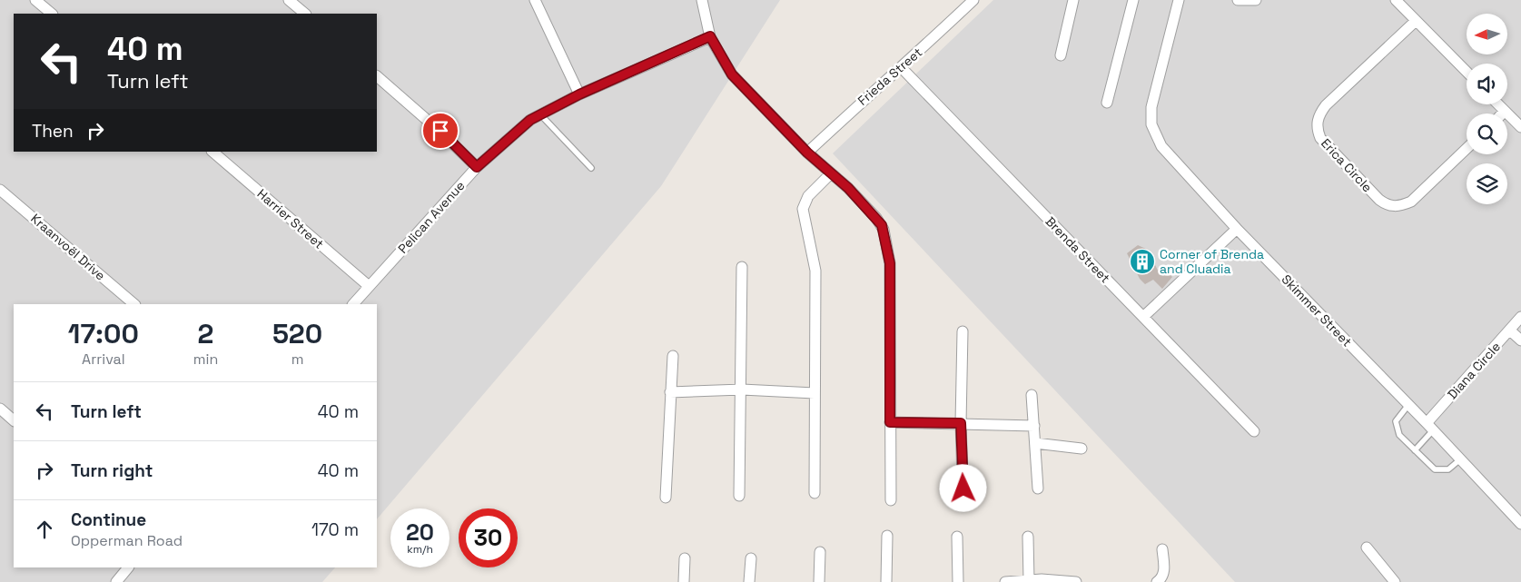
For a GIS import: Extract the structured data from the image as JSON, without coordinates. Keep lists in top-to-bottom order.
{
  "streets": {
    "street": [
      "Frieda Street",
      "Erica Circle",
      "Pelican Avenue",
      "Harrier Street",
      "Kraanvoël Drive",
      "Brenda Street",
      "Skimmer Street",
      "Diana Circle"
    ]
  },
  "crossings": [
    ["Frieda Street", "Brenda Street"],
    ["Pelican Avenue", "Harrier Street"],
    ["Skimmer Street", "Diana Circle"]
  ],
  "places": {
    "building": ["Corner of Brenda and Cluadia"]
  },
  "north": "left",
  "page": {
    "turn": ["40 m", "Turn left"],
    "then": "Then",
    "eta": [
      "17:00",
      "Arrival",
      "2",
      "min",
      "520",
      "m"
    ],
    "list": [
      {
        "name": "Turn left",
        "value": "40 m"
      },
      {
        "name": "Turn right",
        "value": "40 m"
      },
      {
        "name": "Continue",
        "note": "Opperman Road",
        "value": "170 m"
      }
    ],
    "speed": "20 km/h",
    "limit": "30"
  }
}
